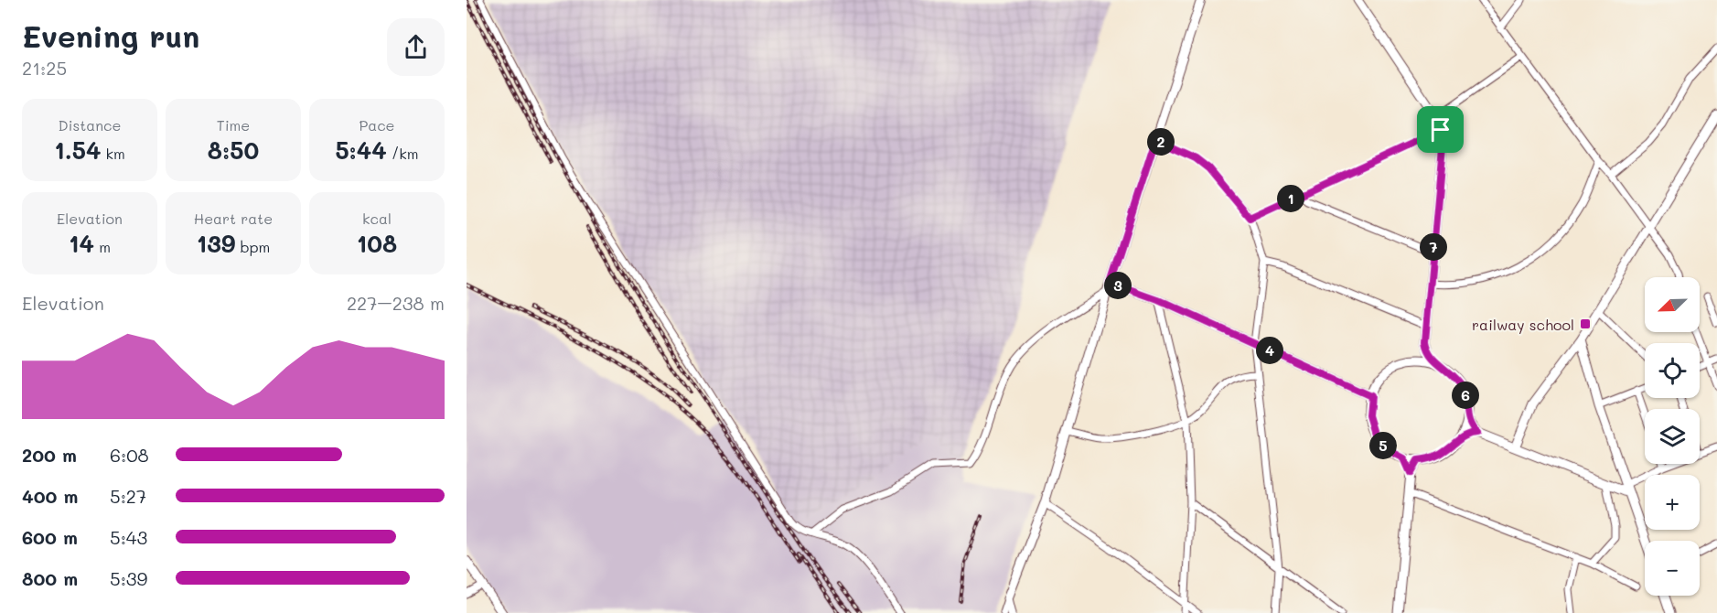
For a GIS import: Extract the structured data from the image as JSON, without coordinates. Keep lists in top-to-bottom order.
{
  "places": {
    "transit": ["railway school"]
  },
  "north": "bottom left",
  "page": {
    "heading": ["Evening run", "21:25"],
    "stats": [
      ["Distance", "1.54 km"],
      ["Time", "8:50"],
      ["Pace", "5:44 /km"],
      ["Elevation", "14 m"],
      ["Heart rate", "139 bpm"],
      ["kcal", "108"]
    ],
    "pins": [
      "2",
      "1",
      "7",
      "3",
      "4",
      "6",
      "5"
    ],
    "map_buttons": ["+", "−"],
    "chart": ["Elevation", "227–238 m"],
    "list": [
      {
        "name": "200 m",
        "note": "6:08"
      },
      {
        "name": "400 m",
        "note": "5:27"
      },
      {
        "name": "600 m",
        "note": "5:43"
      },
      {
        "name": "800 m",
        "note": "5:39"
      }
    ]
  }
}
